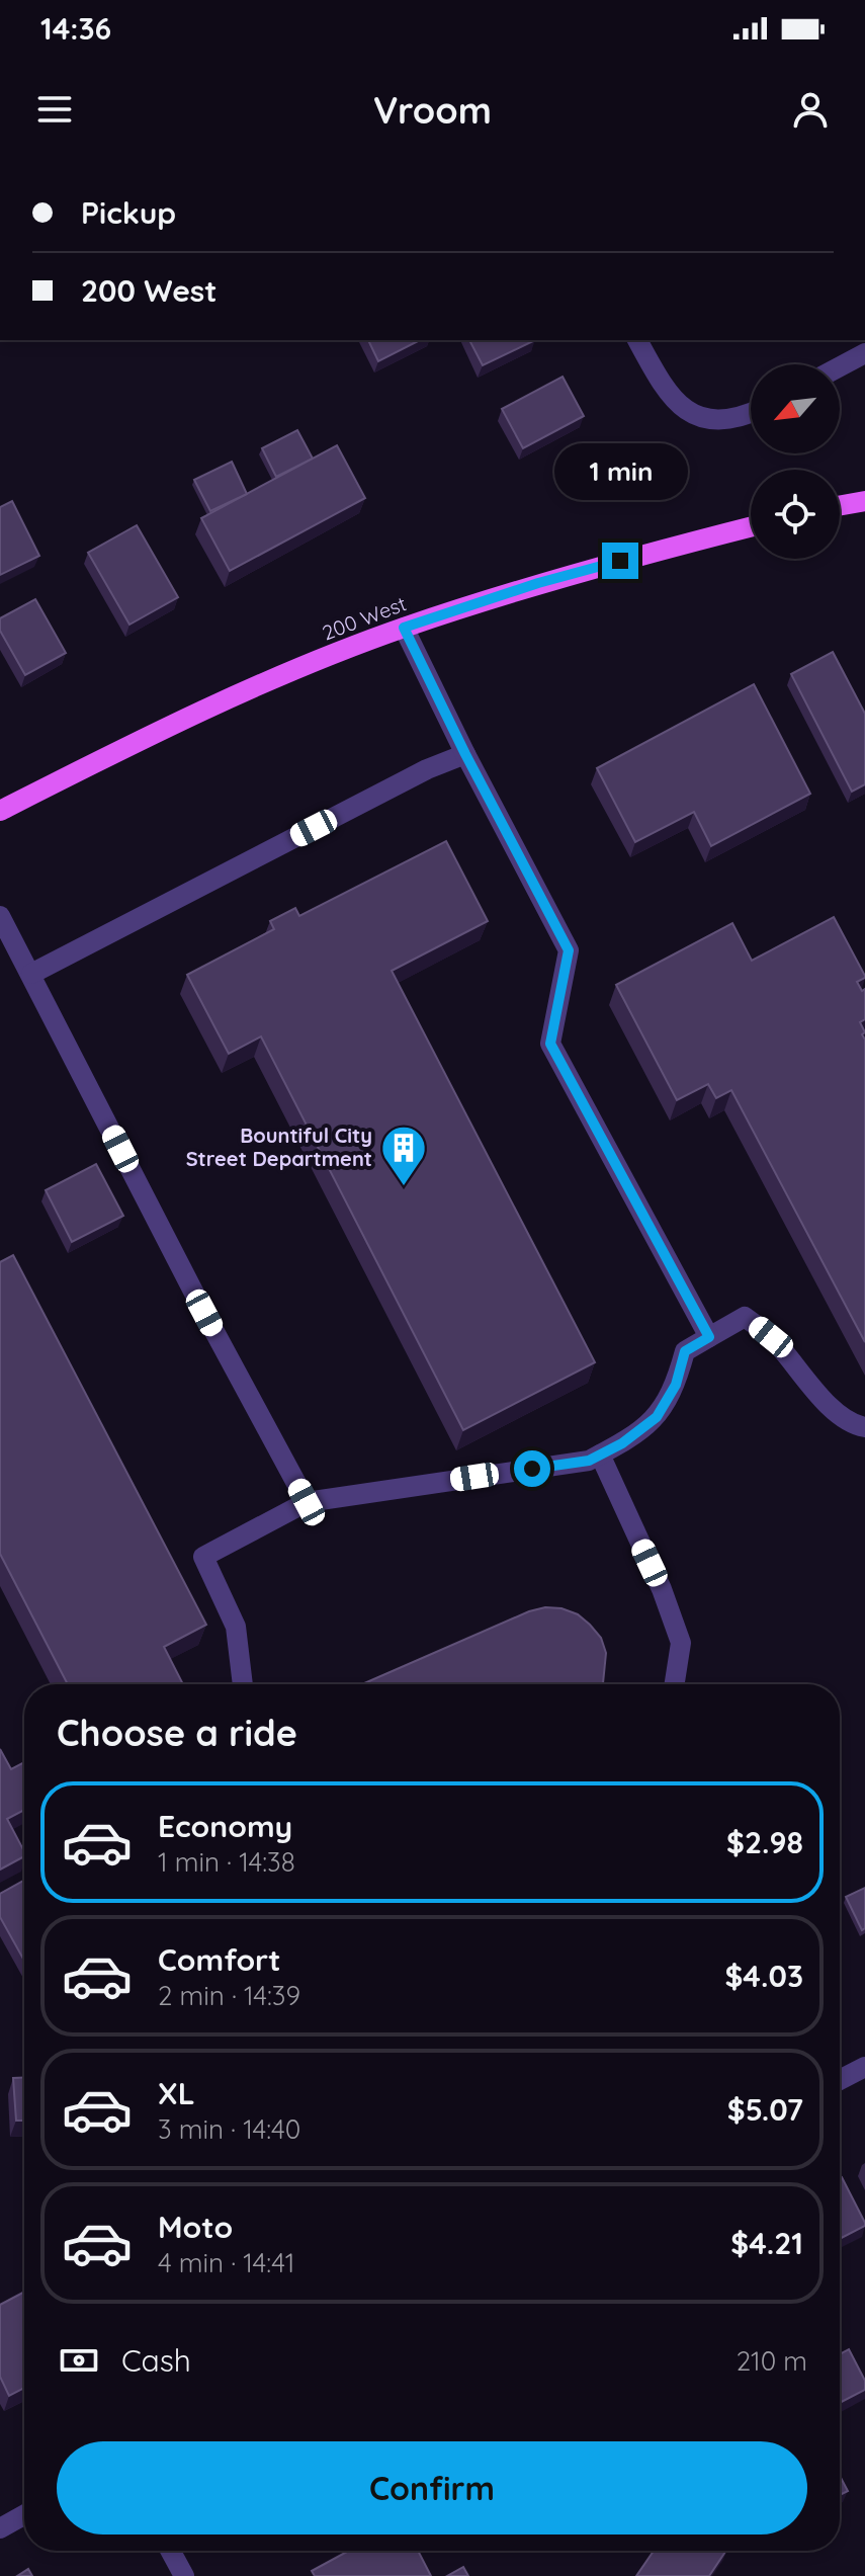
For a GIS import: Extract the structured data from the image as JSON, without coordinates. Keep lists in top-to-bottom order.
{
  "streets": {
    "main road": ["200 West"]
  },
  "places": {
    "building": ["Bountiful City Street Department"]
  },
  "north": "bottom left",
  "page": {
    "status": "14:36",
    "header": "Vroom",
    "banner": ["Pickup", "200 West"],
    "bubble": "1 min",
    "heading": "Choose a ride",
    "list": [
      {
        "name": "Economy",
        "note": "1 min · 14:38",
        "value": "$2.98"
      },
      {
        "name": "Comfort",
        "note": "2 min · 14:39",
        "value": "$4.03"
      },
      {
        "name": "XL",
        "note": "3 min · 14:40",
        "value": "$5.07"
      },
      {
        "name": "Moto",
        "note": "4 min · 14:41",
        "value": "$4.21"
      }
    ],
    "pay": ["Cash", "210 m"],
    "buttons": "Confirm"
  }
}
